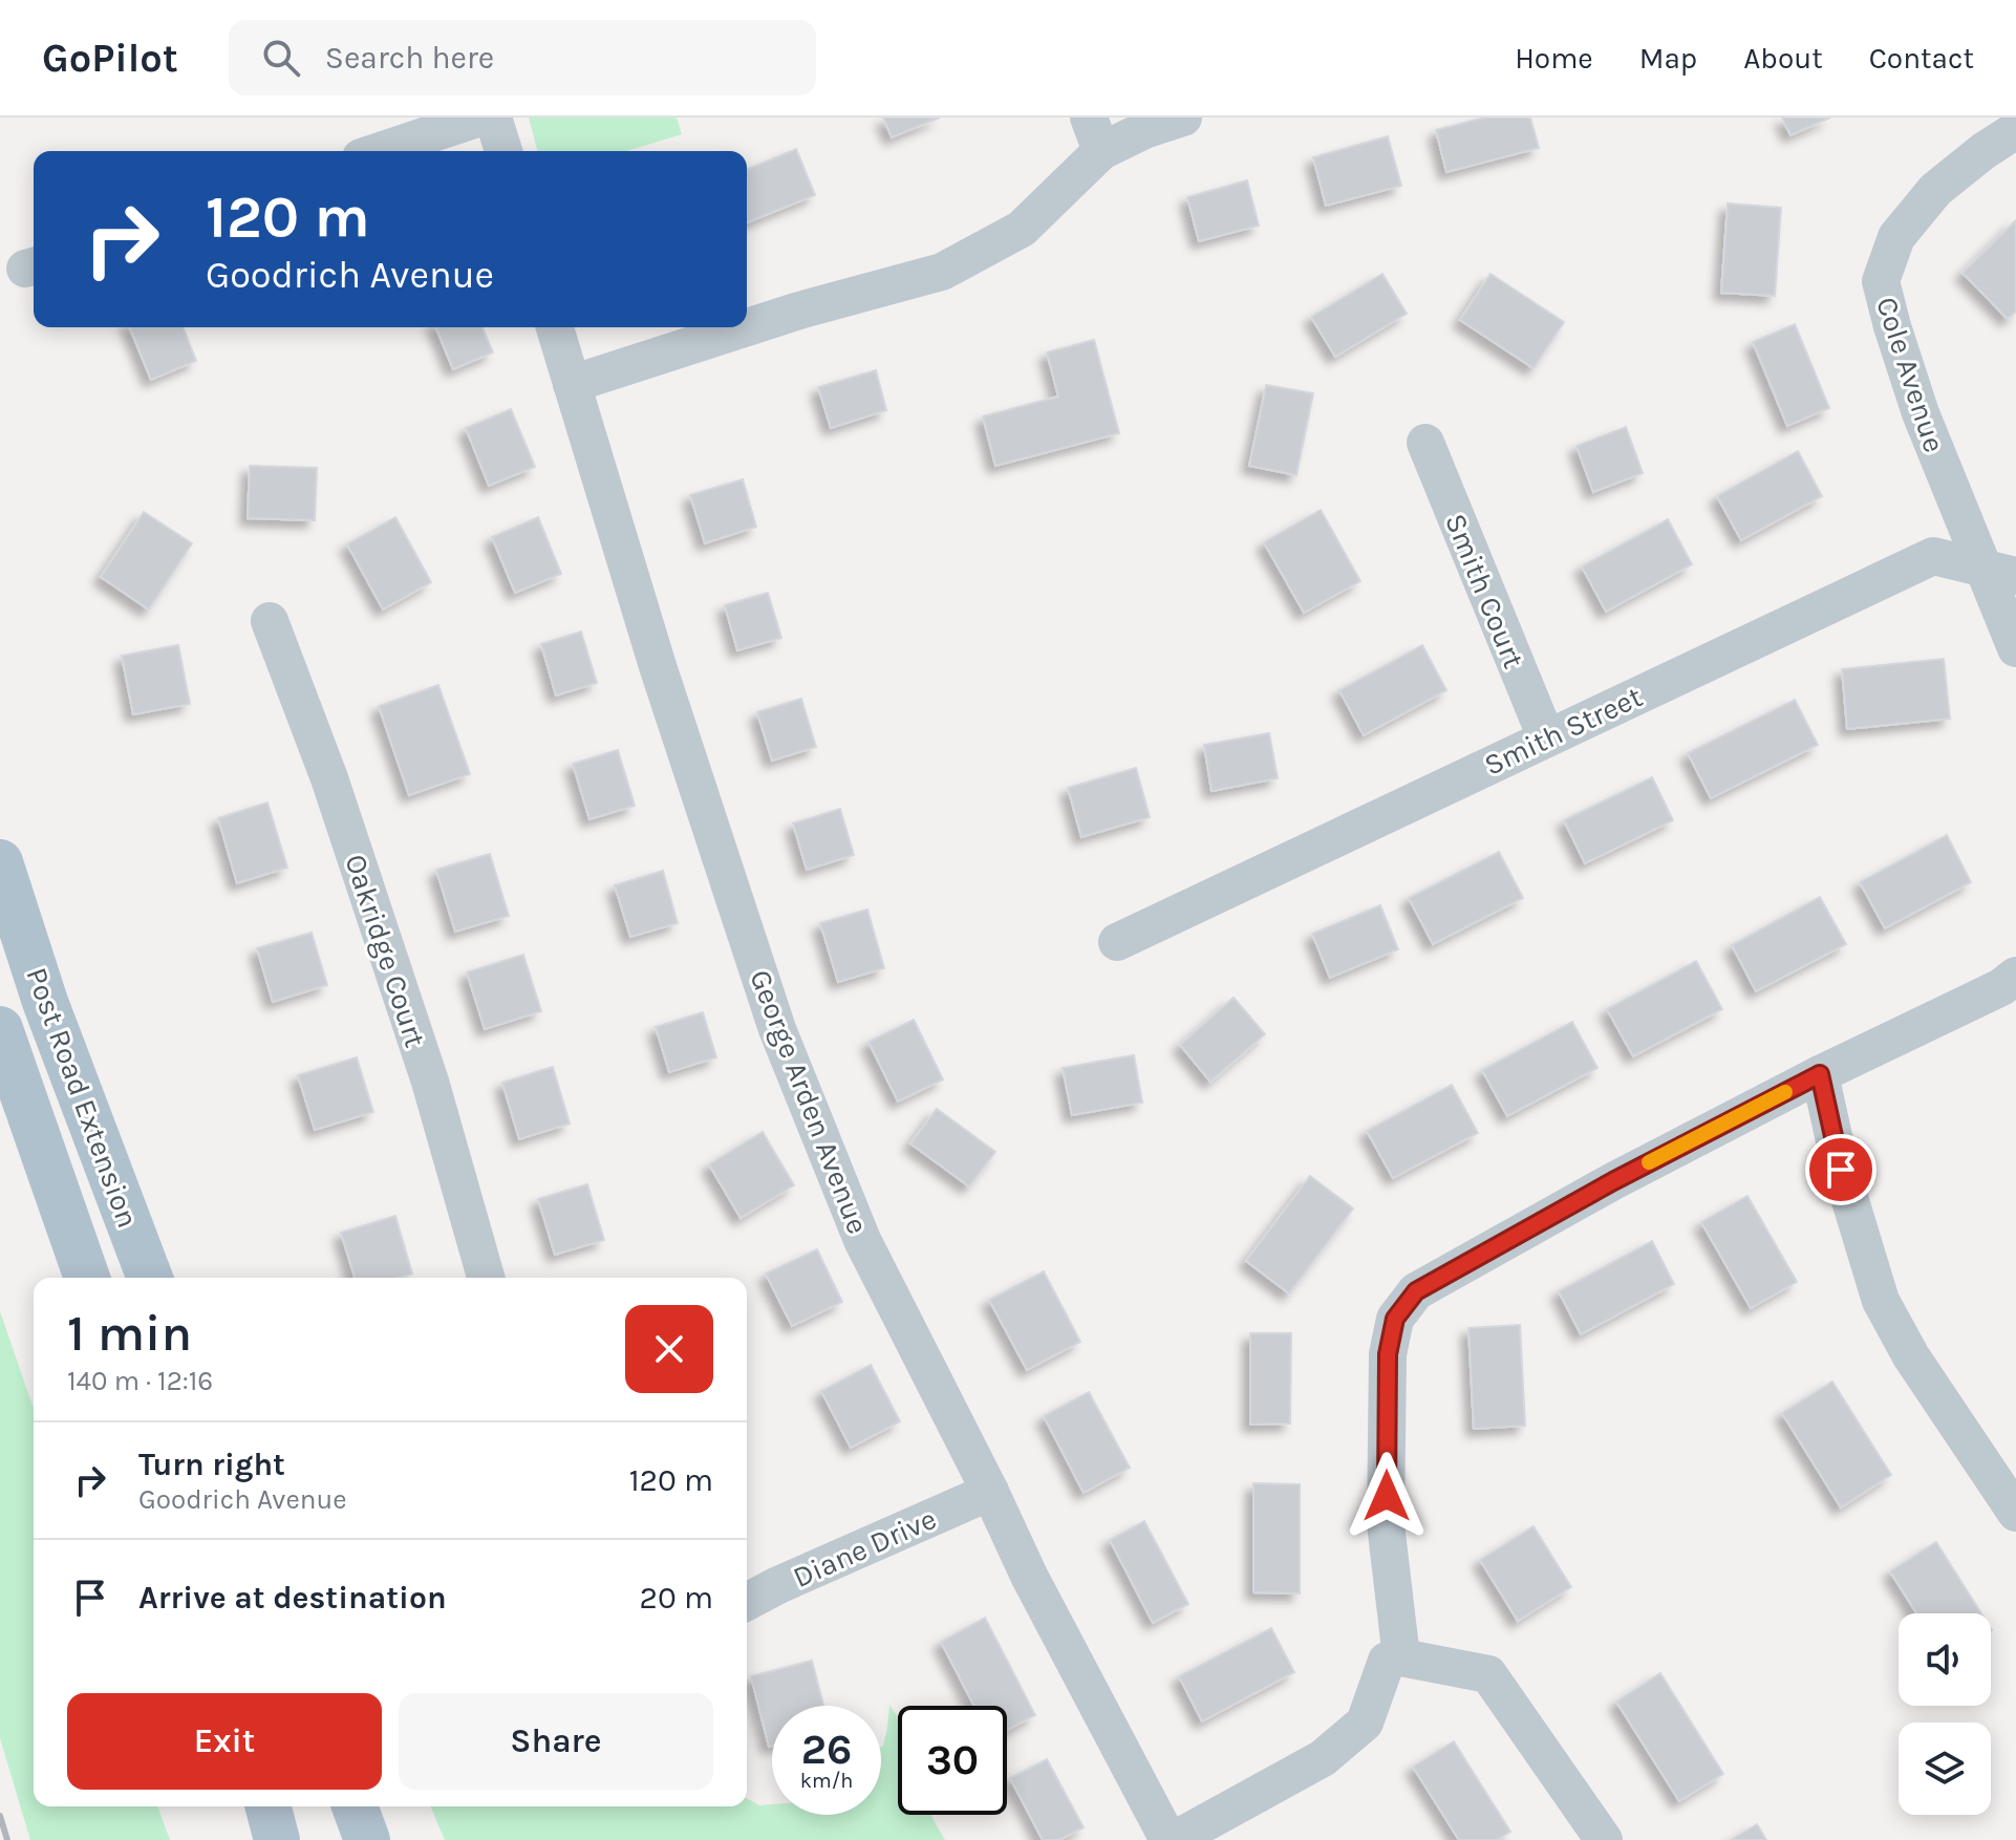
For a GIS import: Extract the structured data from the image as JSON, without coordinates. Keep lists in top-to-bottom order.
{
  "streets": {
    "main road": ["Post Road Extension"],
    "street": [
      "Cole Avenue",
      "Smith Court",
      "Smith Street",
      "Oakridge Court",
      "George Arden Avenue",
      "Diane Drive"
    ]
  },
  "crossings": [
    ["Cole Avenue", "Smith Street"],
    ["Smith Court", "Smith Street"],
    ["George Arden Avenue", "Diane Drive"]
  ],
  "page": {
    "header": "GoPilot",
    "search": "Search here",
    "nav": [
      "Home",
      "Map",
      "About",
      "Contact"
    ],
    "turn": ["120 m", "Goodrich Avenue"],
    "heading": ["1 min", "140 m · 12:16"],
    "list": [
      {
        "name": "Turn right",
        "note": "Goodrich Avenue",
        "value": "120 m"
      },
      {
        "name": "Arrive at destination",
        "value": "20 m"
      }
    ],
    "buttons": ["Exit", "Share"],
    "speed": "26 km/h",
    "limit": "30"
  }
}
